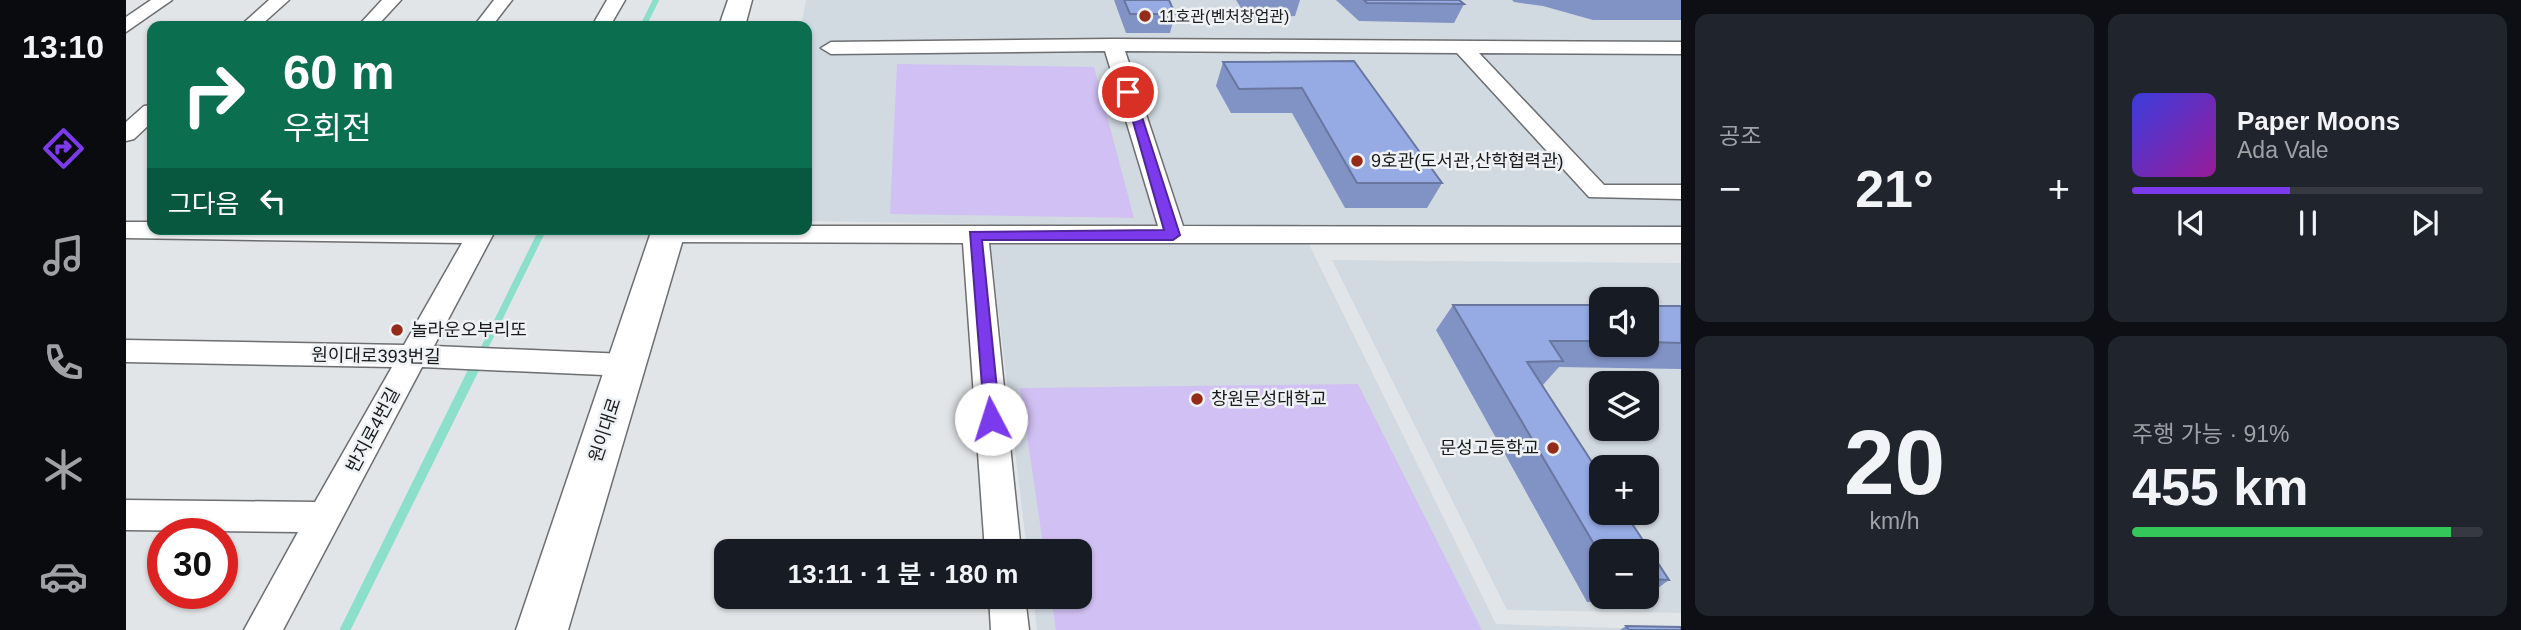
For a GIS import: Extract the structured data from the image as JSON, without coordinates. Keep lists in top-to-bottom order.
{
  "streets": {
    "main road": ["원이대로"],
    "street": ["원이대로393번길", "반지로4번길"]
  },
  "crossings": [
    ["원이대로393번길", "반지로4번길"],
    ["원이대로393번길", "원이대로"]
  ],
  "places": [
    "11호관(벤처창업관)",
    "9호관(도서관,산학협력관)",
    "놀라운오부리또",
    "창원문성대학교",
    "문성고등학교"
  ],
  "page": {
    "tabs": "13:10",
    "tile": [
      "공조",
      ["20", "km/h"],
      ["주행 가능 · 91%", "455 km"]
    ],
    "turn": ["60 m", "우회전"],
    "song": ["Paper Moons", "Ada Vale"],
    "heat": ["−", "21°", "+"],
    "then": "그다음",
    "map_buttons": ["+", "−"],
    "limit": "30",
    "trip": "13:11 · 1 분 · 180 m"
  }
}
